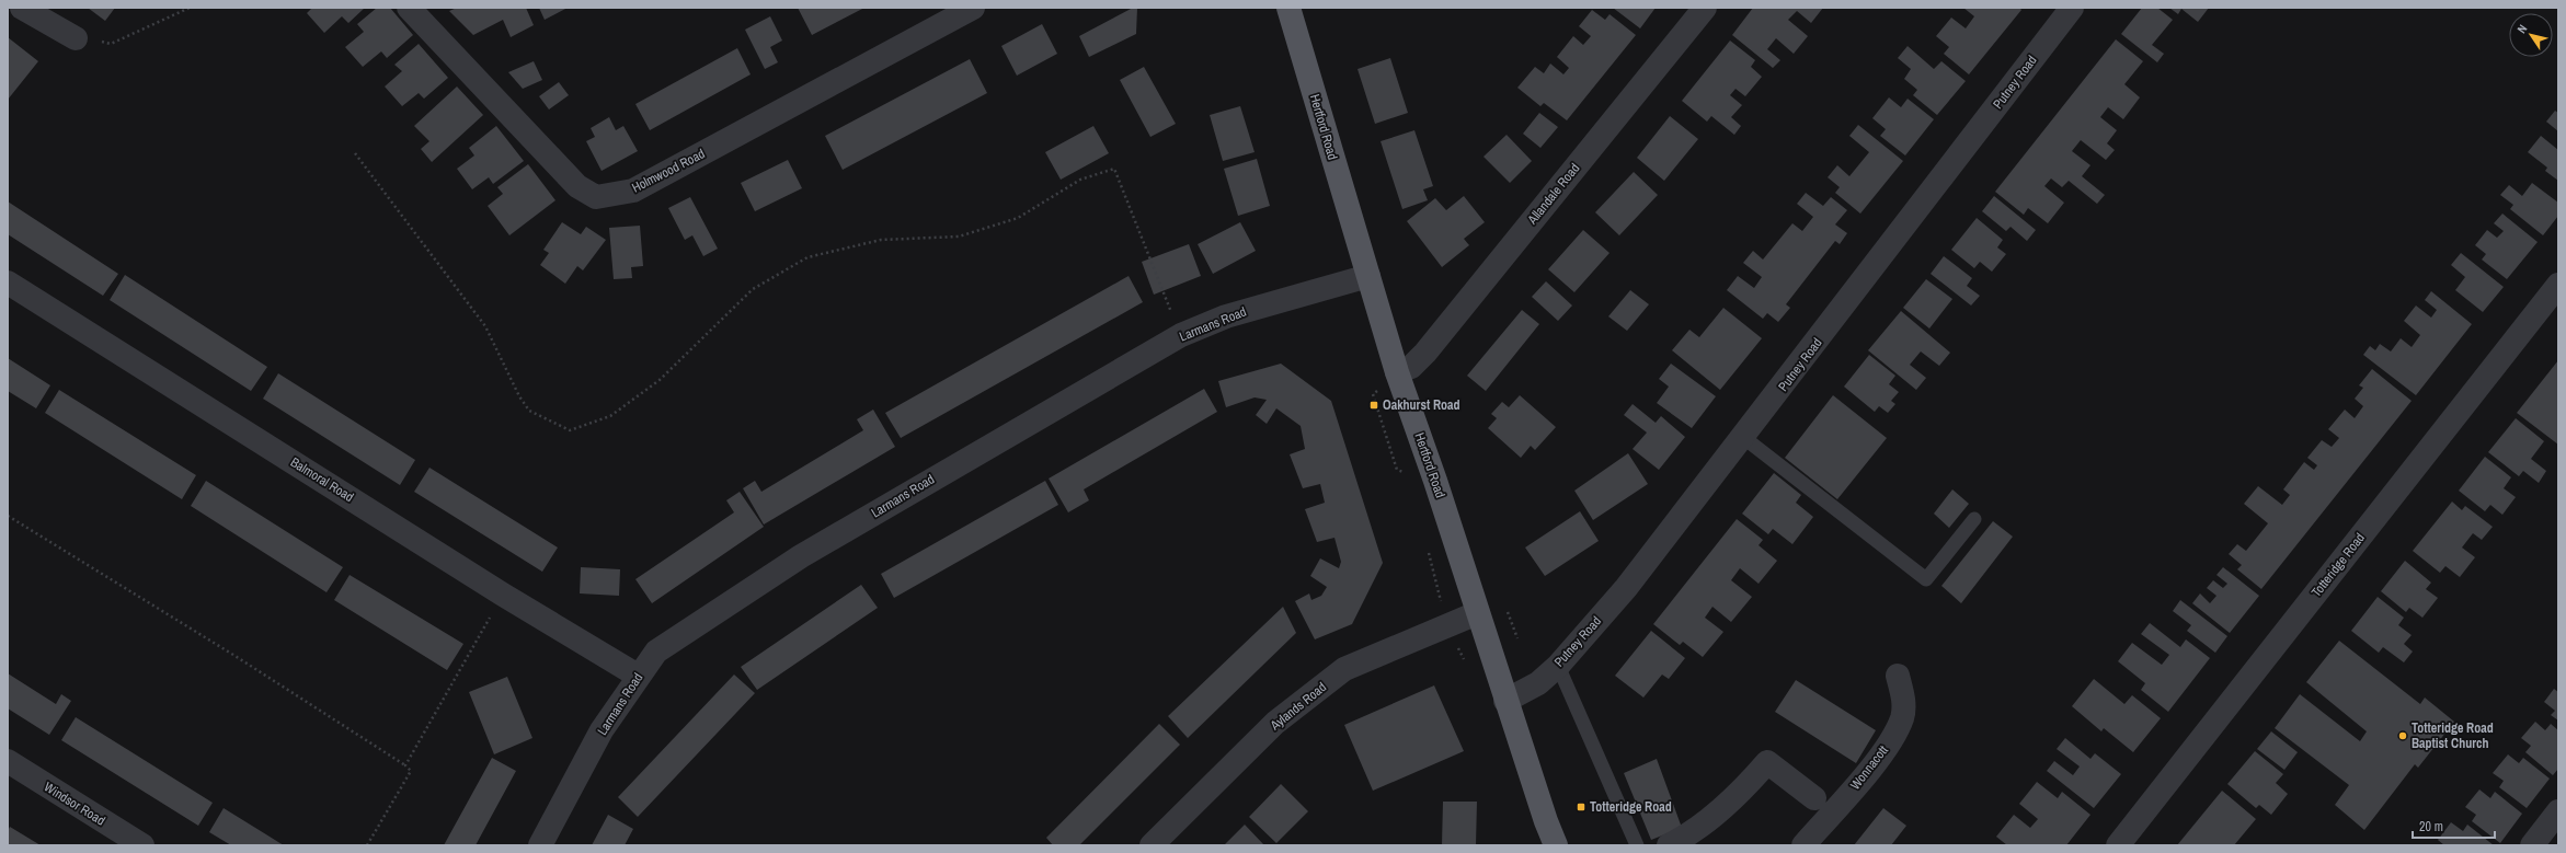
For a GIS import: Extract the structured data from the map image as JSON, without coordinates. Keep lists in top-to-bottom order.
{
  "streets": {
    "main road": ["Hertford Road"],
    "street": [
      "Putney Road",
      "Holmwood Road",
      "Allandale Road",
      "Larmans Road",
      "Balmoral Road",
      "Totteridge Road",
      "Aylands Road",
      "Wonnacott",
      "Windsor Road"
    ]
  },
  "crossings": [
    ["Putney Road", "Hertford Road"],
    ["Hertford Road", "Allandale Road"],
    ["Hertford Road", "Larmans Road"],
    ["Hertford Road", "Aylands Road"],
    ["Larmans Road", "Balmoral Road"]
  ],
  "places": {
    "transit": ["Oakhurst Road", "Totteridge Road"],
    "other": ["Totteridge Road Baptist Church"]
  },
  "scale_bar": "20 m",
  "north": "top left"
}
